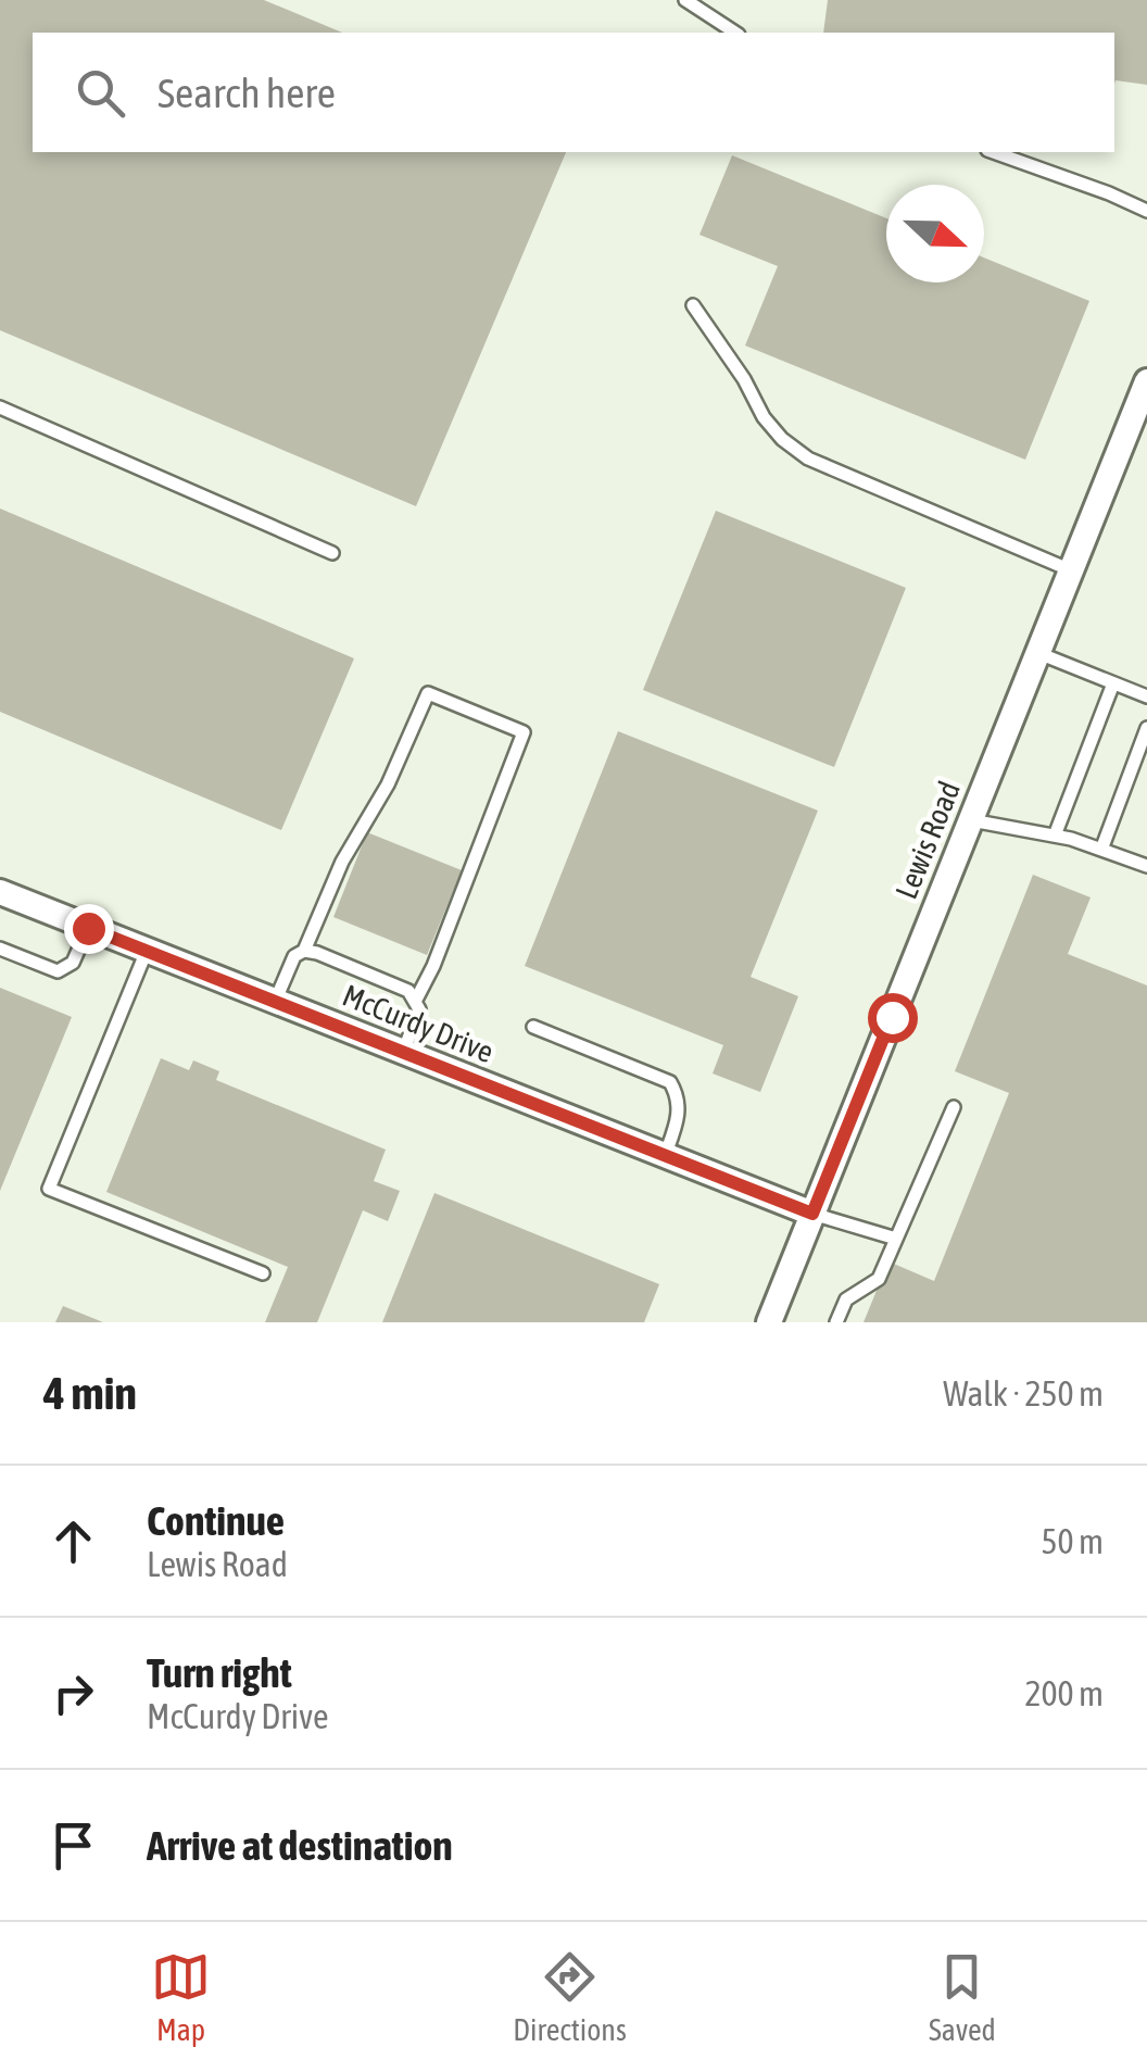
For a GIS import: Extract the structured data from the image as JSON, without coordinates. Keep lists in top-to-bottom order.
{
  "streets": {
    "street": ["Lewis Road", "McCurdy Drive"]
  },
  "crossings": [
    ["Lewis Road", "McCurdy Drive"]
  ],
  "north": "right",
  "page": {
    "search": "Search here",
    "heading": ["4 min", "Walk · 250 m"],
    "list": [
      ["Continue", "Lewis Road", "50 m"],
      ["Turn right", "McCurdy Drive", "200 m"],
      "Arrive at destination"
    ],
    "nav": ["Map", "Directions", "Saved"]
  }
}
